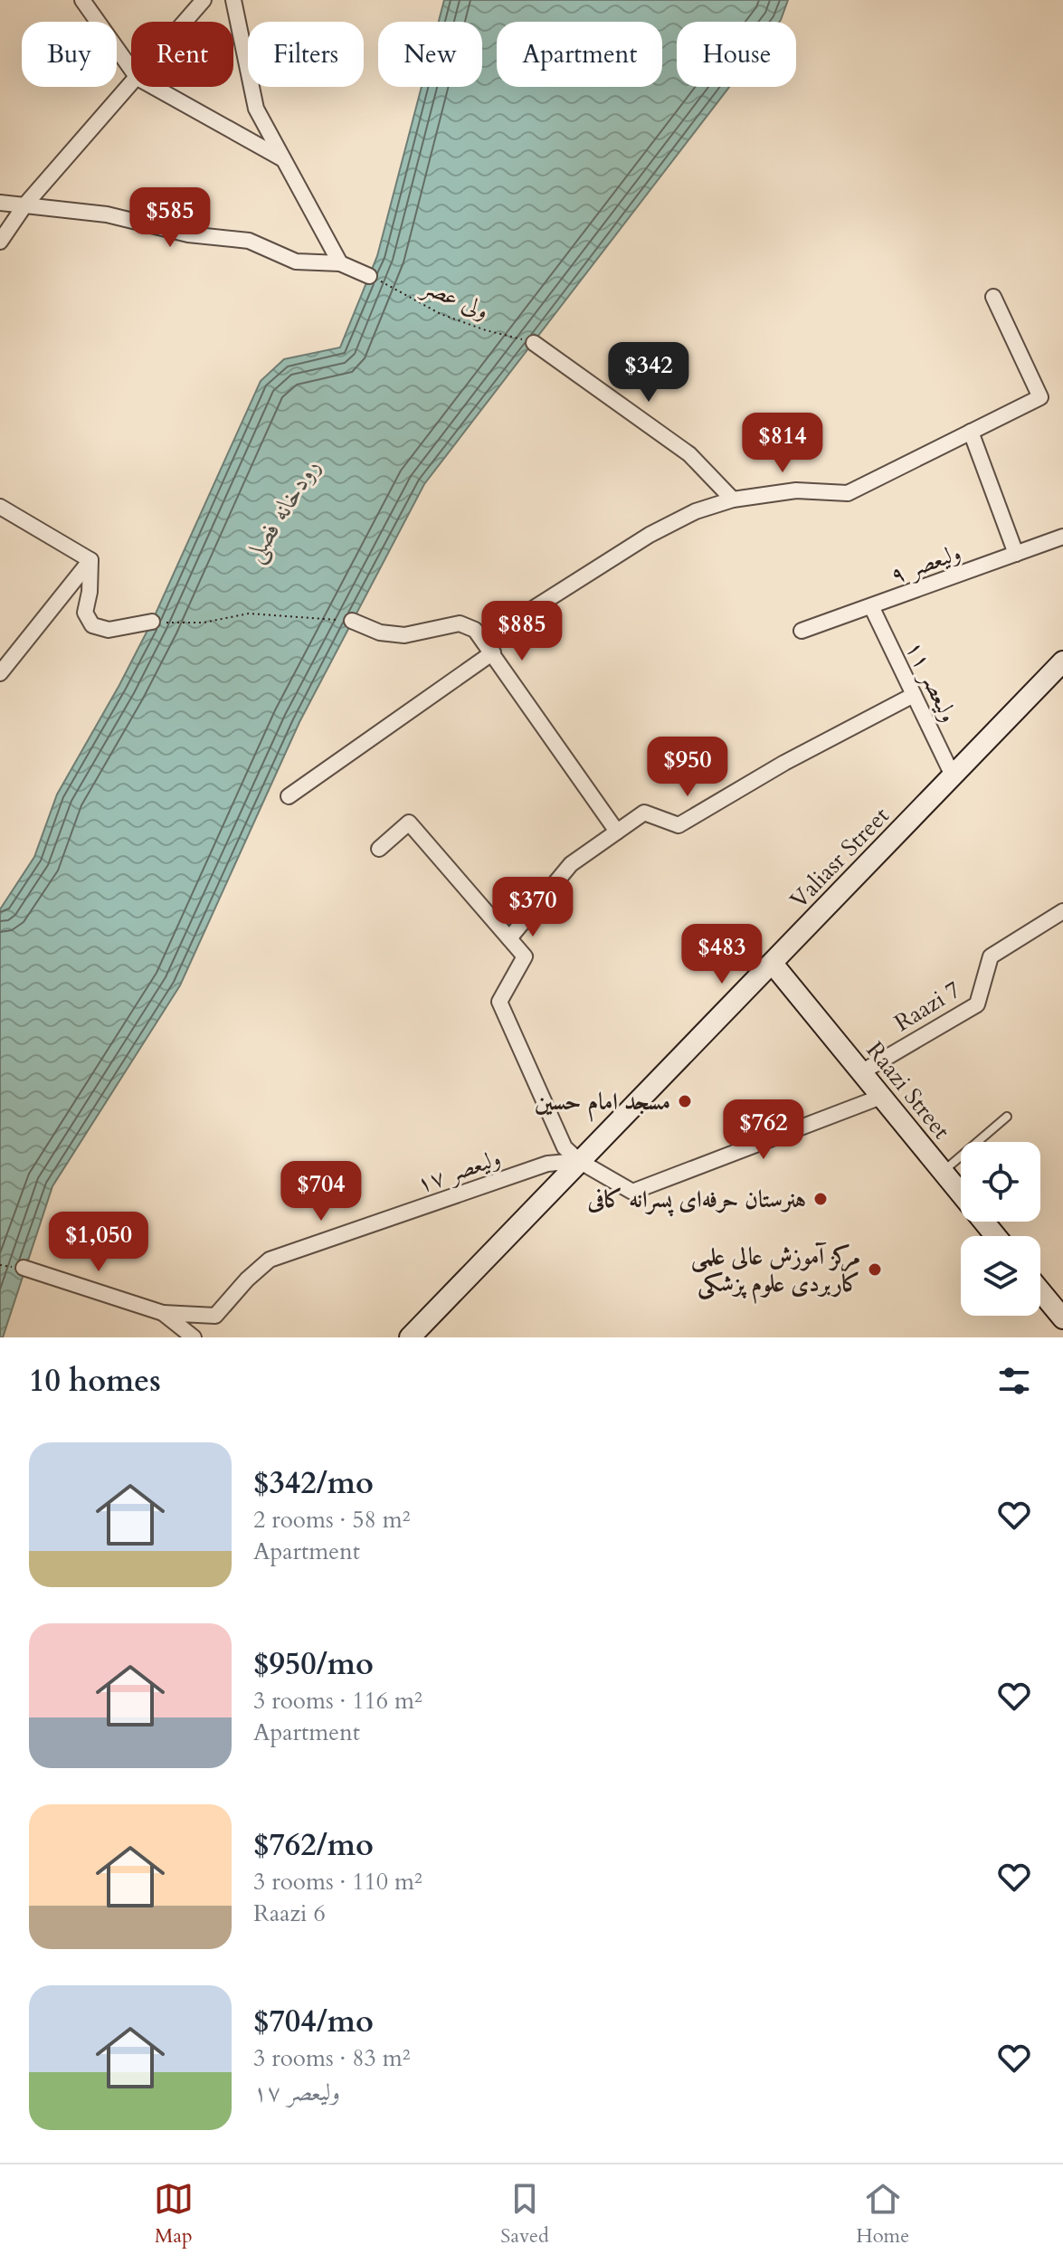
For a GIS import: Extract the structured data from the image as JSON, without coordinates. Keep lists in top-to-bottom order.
{
  "streets": {
    "main road": ["Valiasr Street", "Raazi Street"],
    "street": [
      "ولیعصر ۹",
      "ولیعصر ۱۱",
      "Raazi 7",
      "ولیعصر ۱۷"
    ],
    "path": ["ولی عصر"]
  },
  "crossings": [
    ["ولیعصر ۹", "ولیعصر ۱۱"],
    ["ولیعصر ۱۱", "Valiasr Street"],
    ["Valiasr Street", "Raazi Street"],
    ["Valiasr Street", "ولیعصر ۱۷"],
    ["Raazi 7", "Raazi Street"]
  ],
  "water": ["رودخانه فصلی"],
  "places": ["مسجد امام حسین", "هنرستان حرفه‌ای پسرانه کافی", "مرکز آموزش عالی علمی کاربردی علوم پزشکی"],
  "page": {
    "chip": [
      "Buy",
      "Rent",
      "Filters",
      "New",
      "Apartment",
      "House"
    ],
    "price": [
      "$585",
      "$342",
      "$814",
      "$885",
      "$950",
      "$370",
      "$483",
      "$762",
      "$704",
      "$1,050"
    ],
    "heading": "10 homes",
    "list": [
      {
        "name": "$342/mo",
        "note": "2 rooms · 58 m² · Apartment"
      },
      {
        "name": "$950/mo",
        "note": "3 rooms · 116 m² · Apartment"
      },
      {
        "name": "$762/mo",
        "note": "3 rooms · 110 m² · Raazi 6"
      },
      {
        "name": "$704/mo",
        "note": "3 rooms · 83 m² · ولیعصر ۱۷"
      }
    ],
    "tabs": ["Map", "Saved", "Home"]
  }
}
